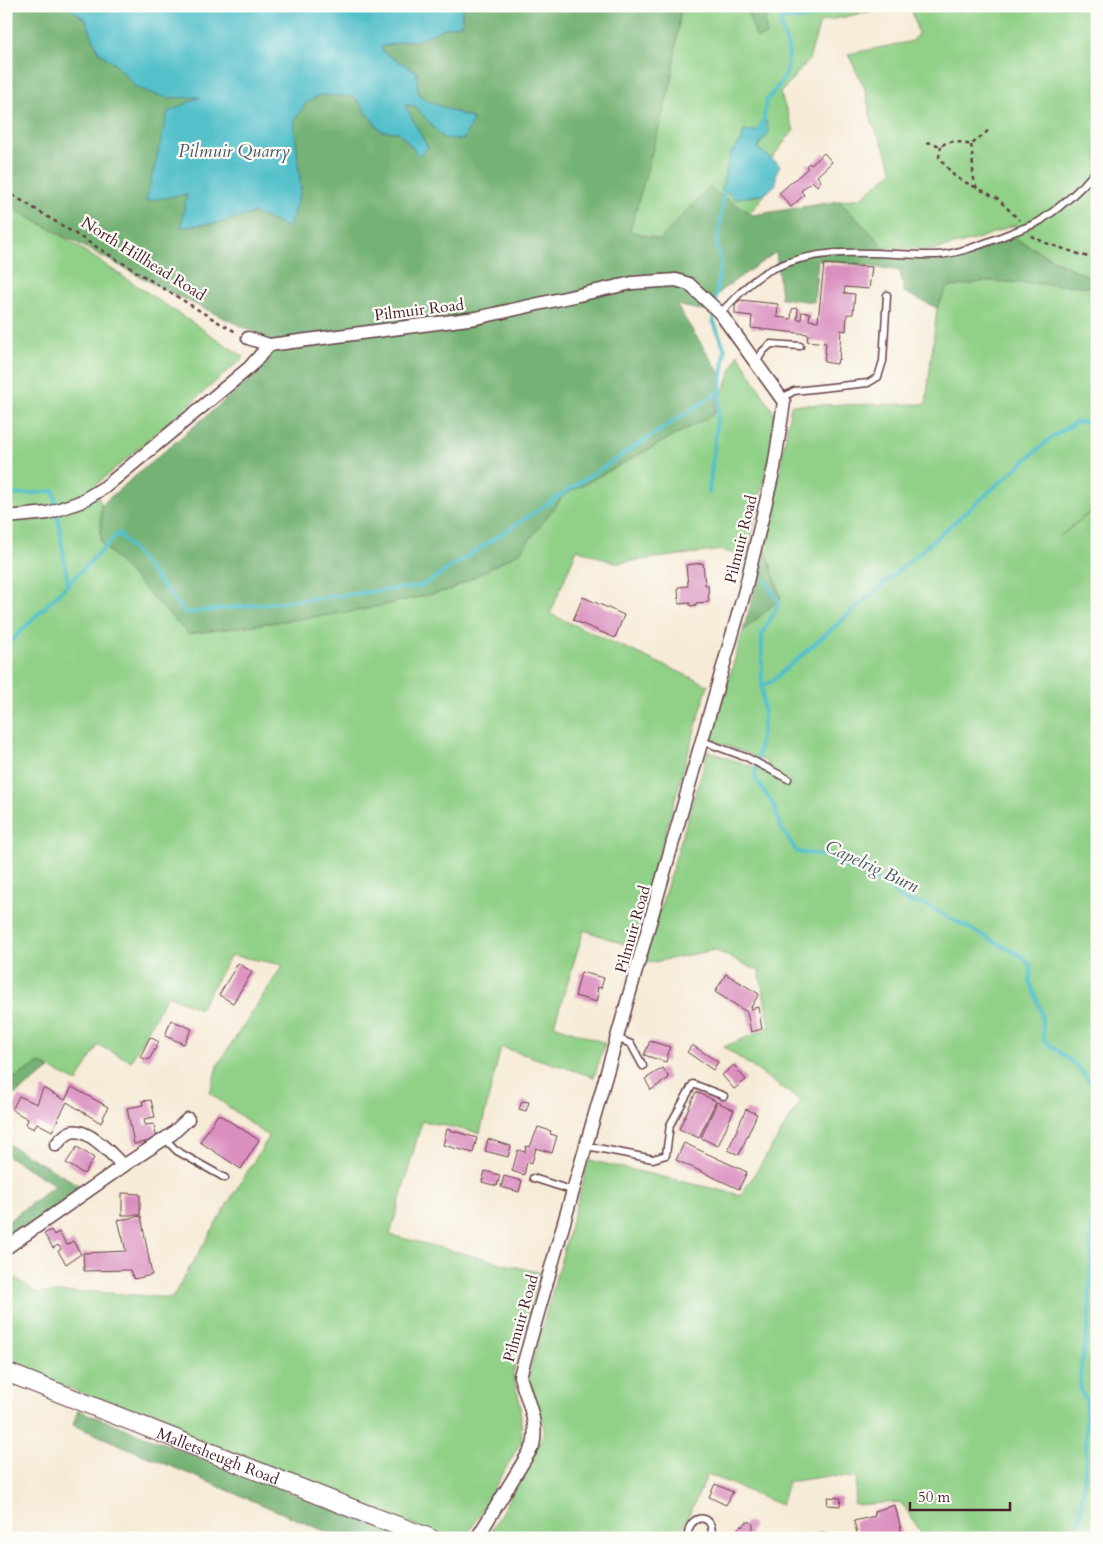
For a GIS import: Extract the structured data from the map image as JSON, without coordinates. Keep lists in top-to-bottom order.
{
  "streets": {
    "street": ["Pilmuir Road", "Malletsheugh Road"],
    "path": ["North Hillhead Road"]
  },
  "water": ["Pilmuir Quarry", "Capelrig Burn"],
  "scale_bar": "50 m"
}
